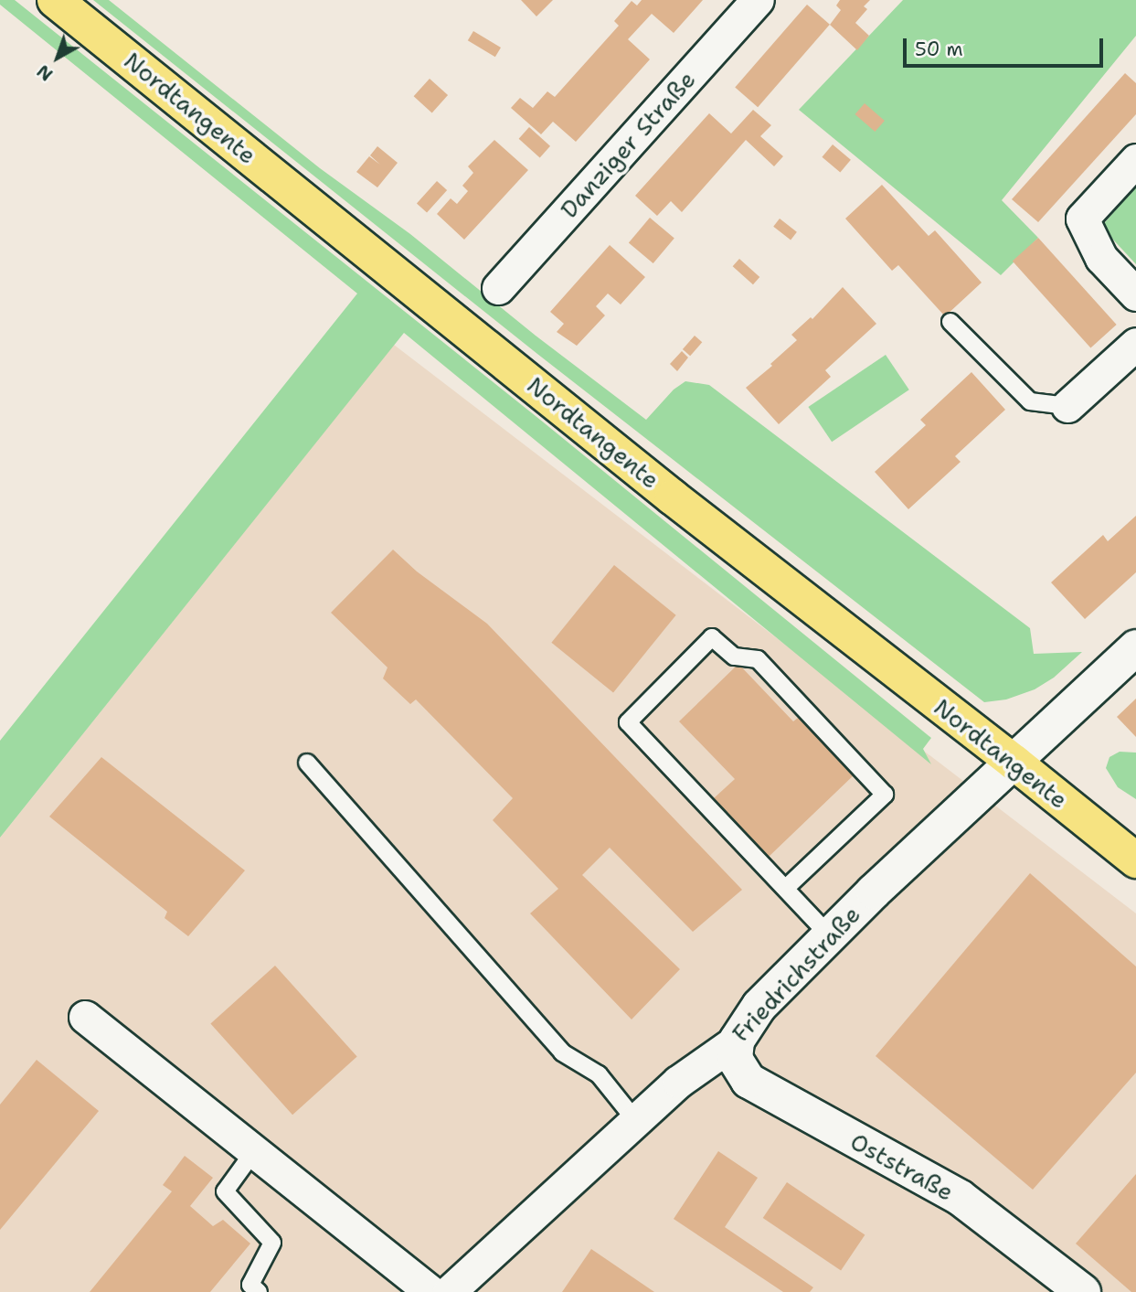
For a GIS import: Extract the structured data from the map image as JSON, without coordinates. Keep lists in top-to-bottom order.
{
  "streets": {
    "main road": ["Nordtangente"],
    "street": ["Danziger Straße", "Friedrichstraße", "Oststraße"]
  },
  "crossings": [
    ["Nordtangente", "Friedrichstraße"],
    ["Friedrichstraße", "Oststraße"]
  ],
  "scale_bar": "50 m",
  "north": "bottom left"
}
